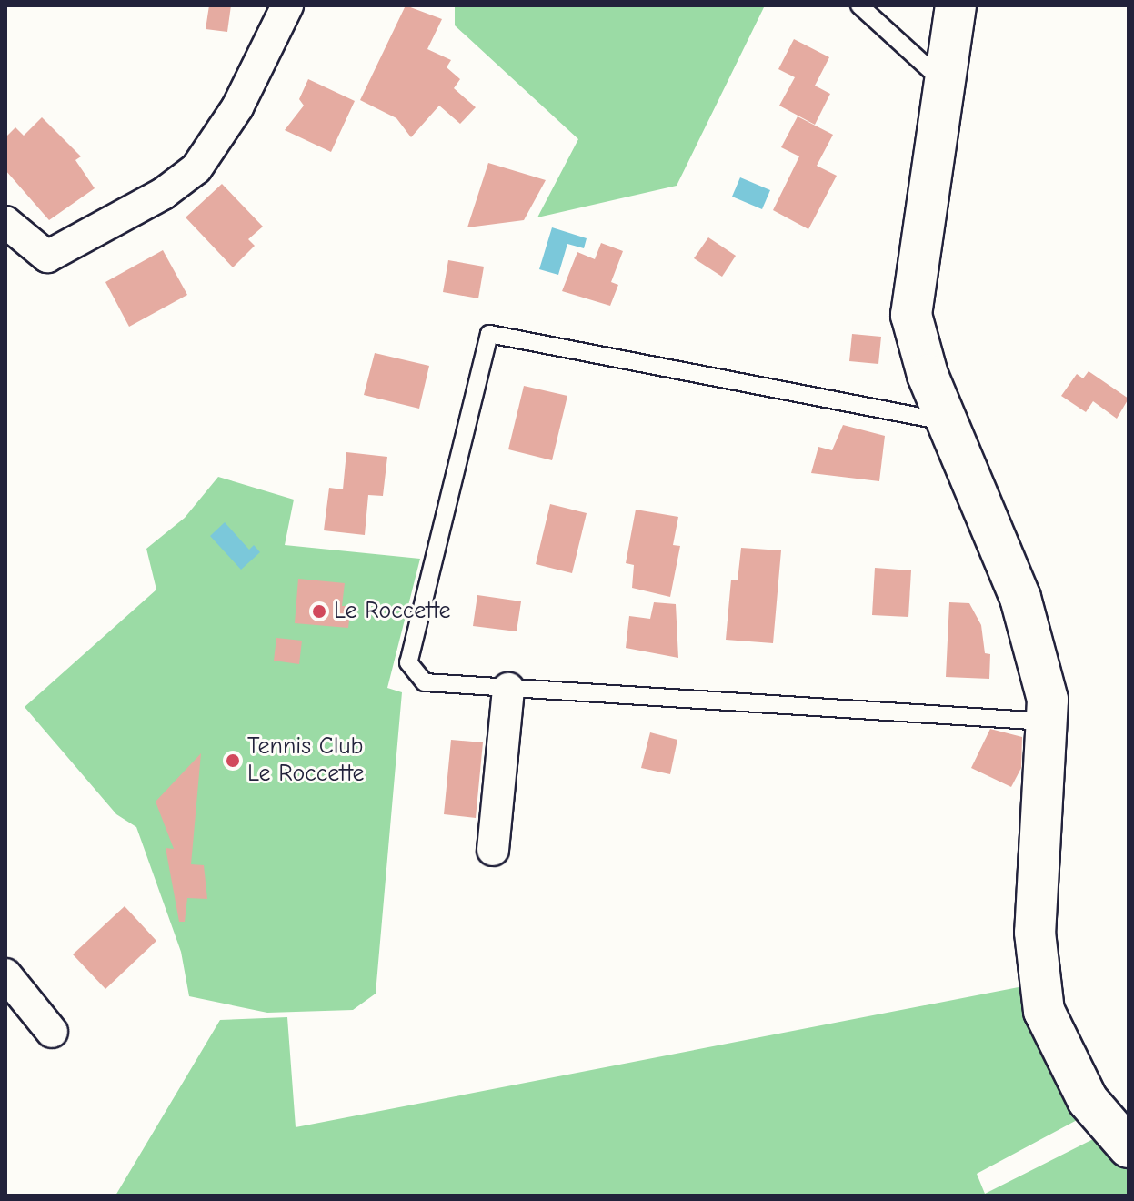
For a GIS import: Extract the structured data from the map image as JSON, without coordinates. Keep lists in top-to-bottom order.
{
  "places": ["Le Roccette", "Tennis Club Le Roccette"]
}
